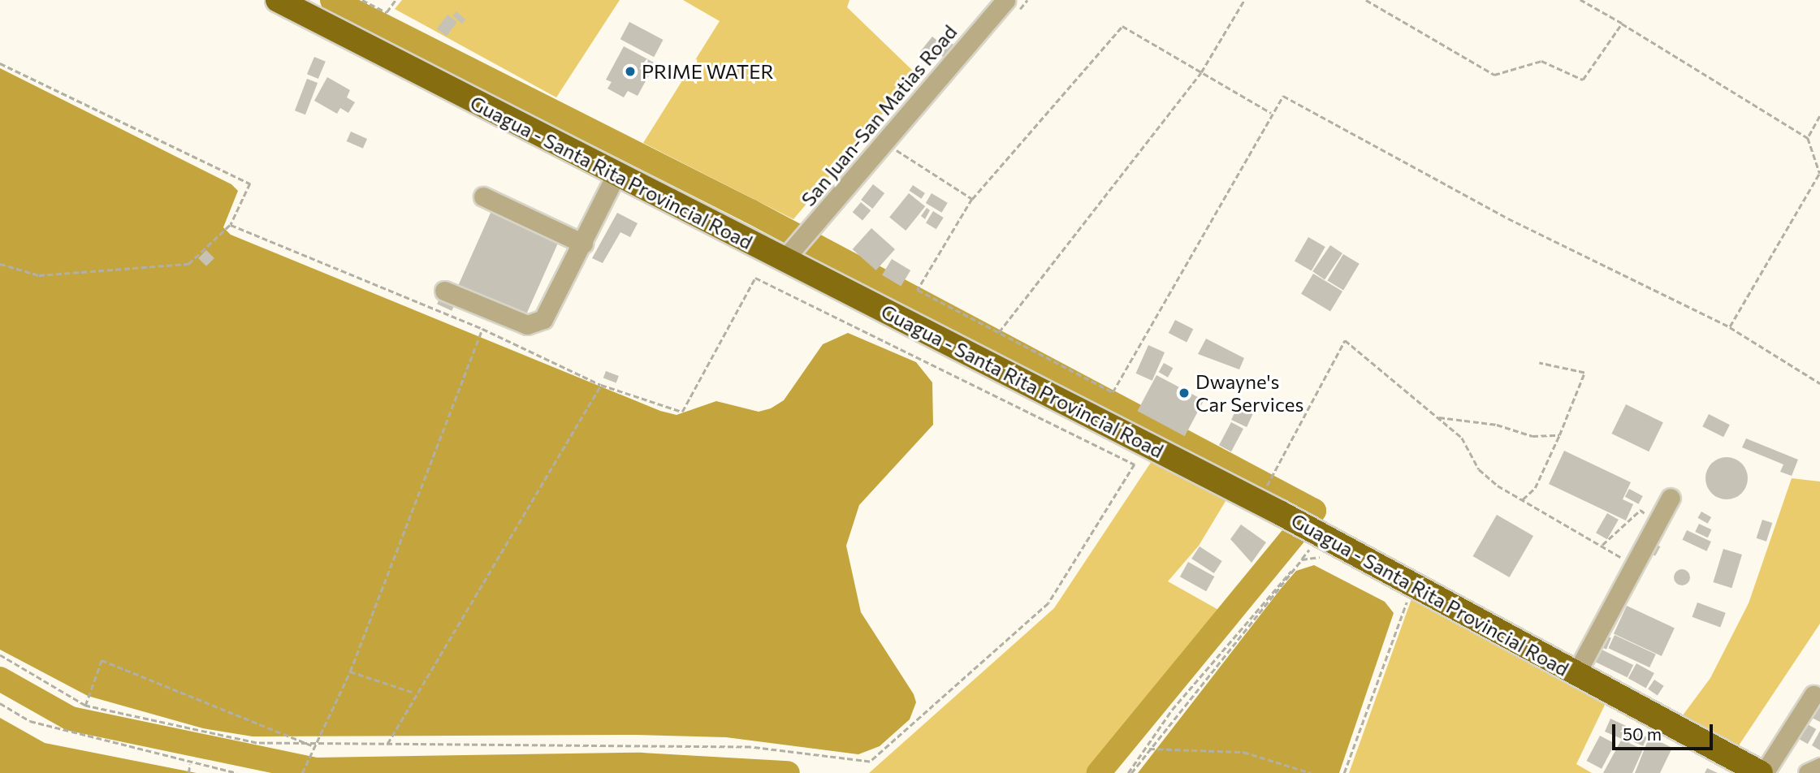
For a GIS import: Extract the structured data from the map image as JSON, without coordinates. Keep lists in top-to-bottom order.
{
  "streets": {
    "main road": ["Guagua - Santa Rita Provincial Road"],
    "street": ["San Juan-San Matias Road"]
  },
  "crossings": [
    ["San Juan-San Matias Road", "Guagua - Santa Rita Provincial Road"]
  ],
  "places": ["PRIME WATER", "Dwayne's Car Services"],
  "scale_bar": "50 m"
}
